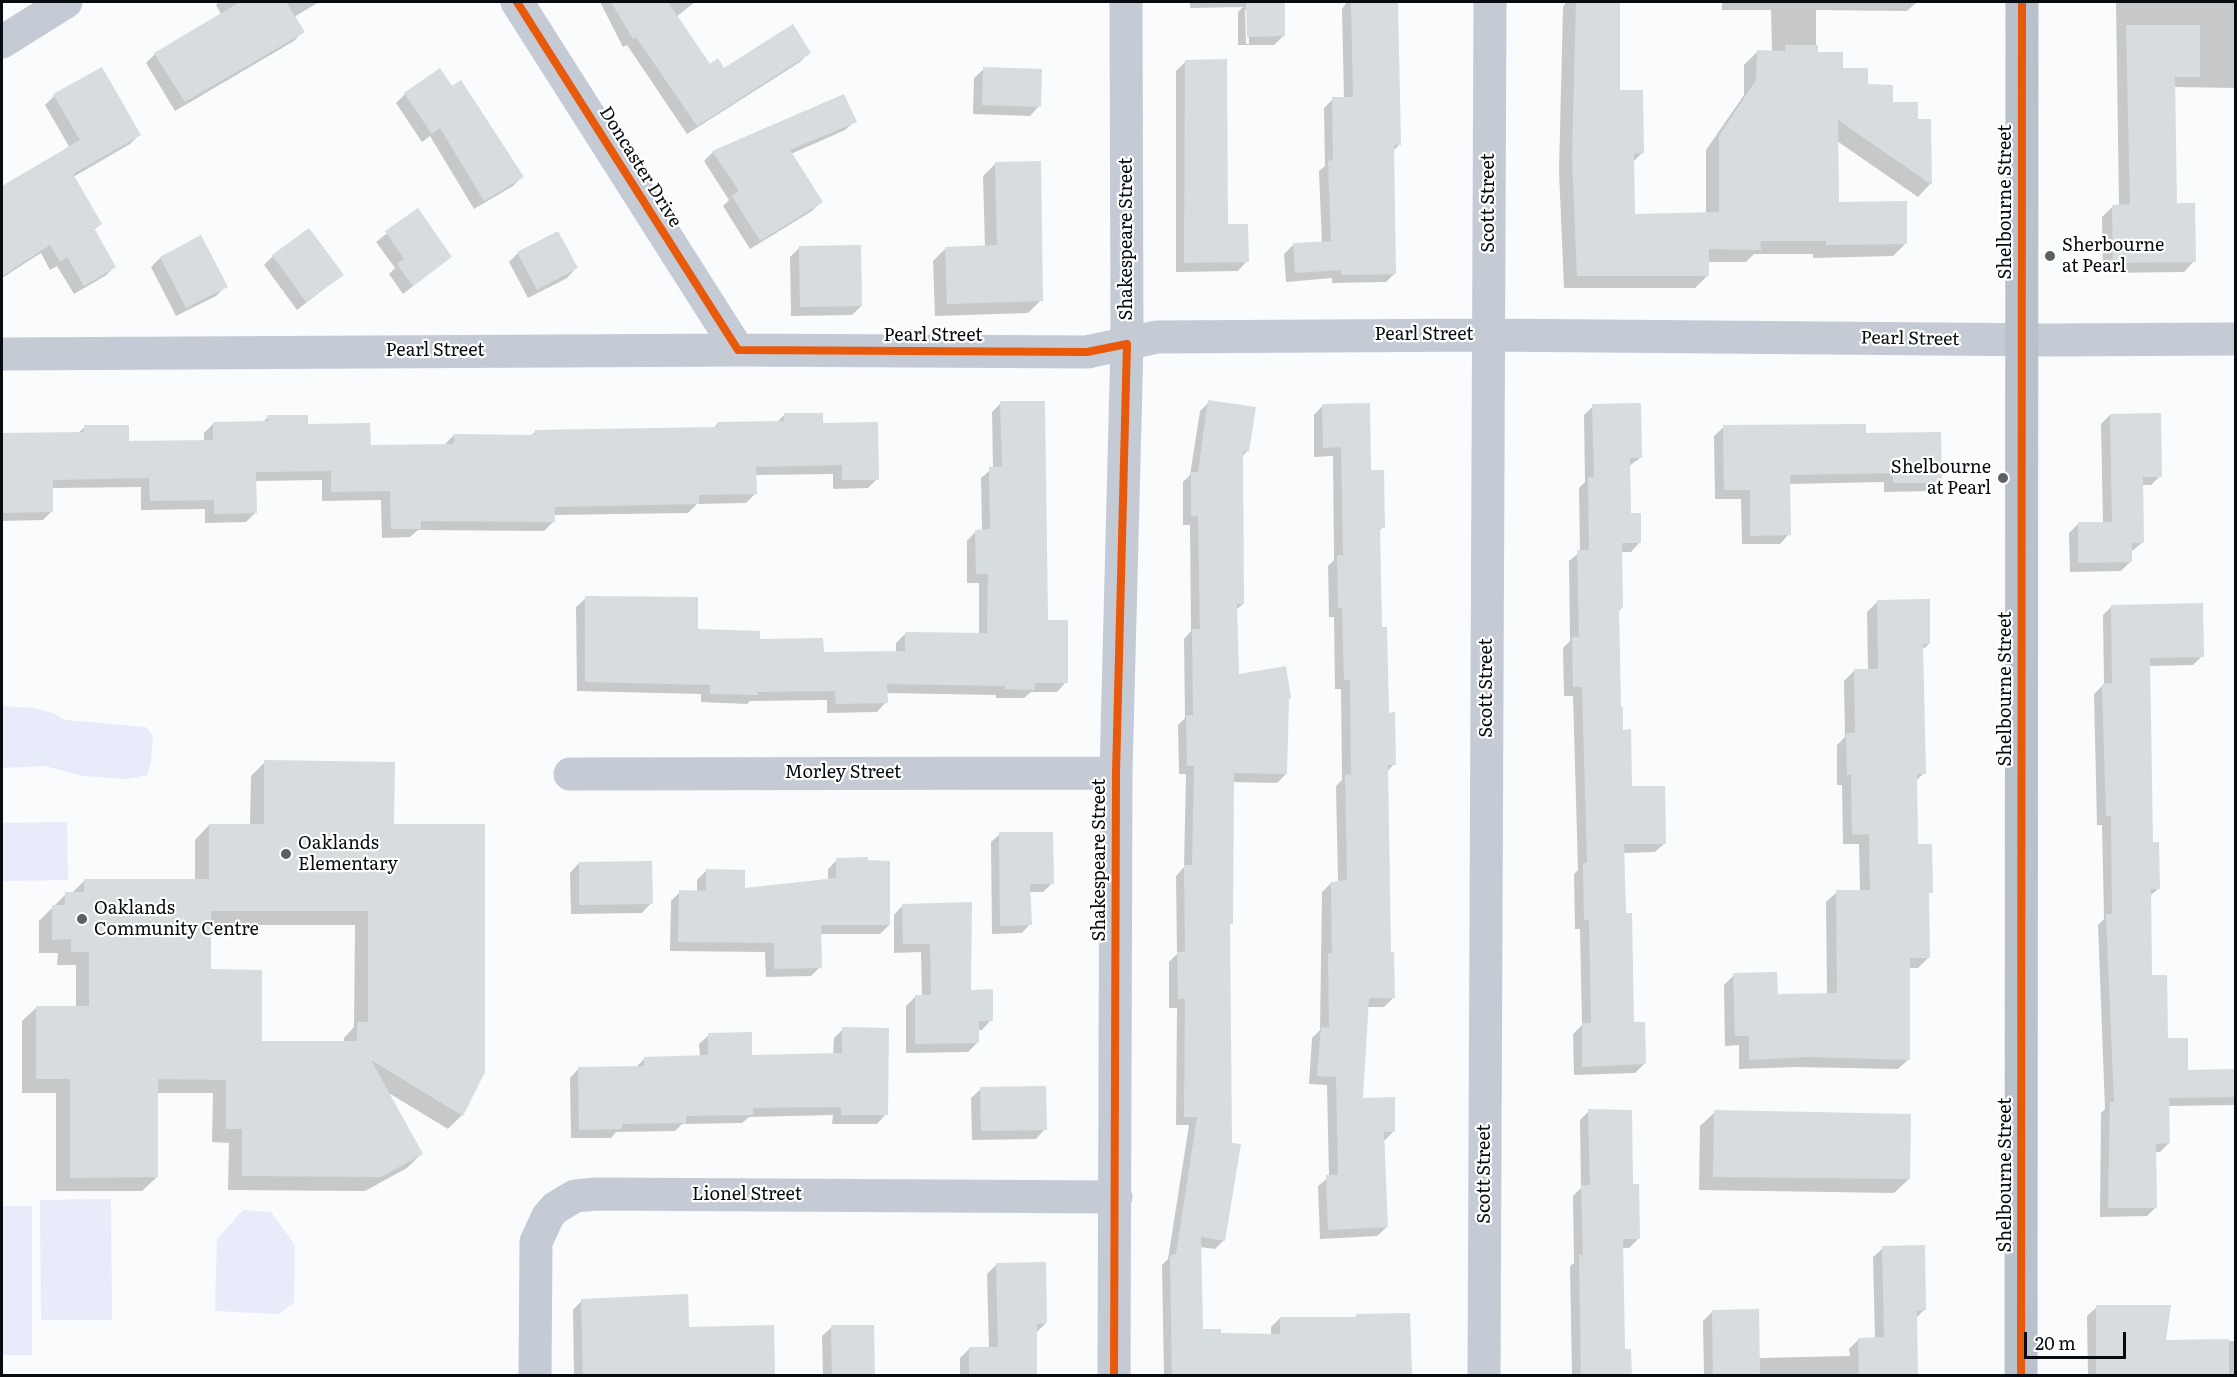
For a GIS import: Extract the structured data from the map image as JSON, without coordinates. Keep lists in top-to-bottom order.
{
  "streets": {
    "main road": ["Shelbourne Street"],
    "street": [
      "Doncaster Drive",
      "Scott Street",
      "Shakespeare Street",
      "Pearl Street",
      "Morley Street",
      "Lionel Street"
    ]
  },
  "crossings": [
    ["Doncaster Drive", "Pearl Street"],
    ["Shelbourne Street", "Pearl Street"],
    ["Scott Street", "Pearl Street"],
    ["Shakespeare Street", "Pearl Street"],
    ["Shakespeare Street", "Morley Street"],
    ["Shakespeare Street", "Lionel Street"]
  ],
  "places": [
    "Sherbourne at Pearl",
    "Shelbourne at Pearl",
    "Oaklands Elementary",
    "Oaklands Community Centre"
  ],
  "scale_bar": "20 m"
}
